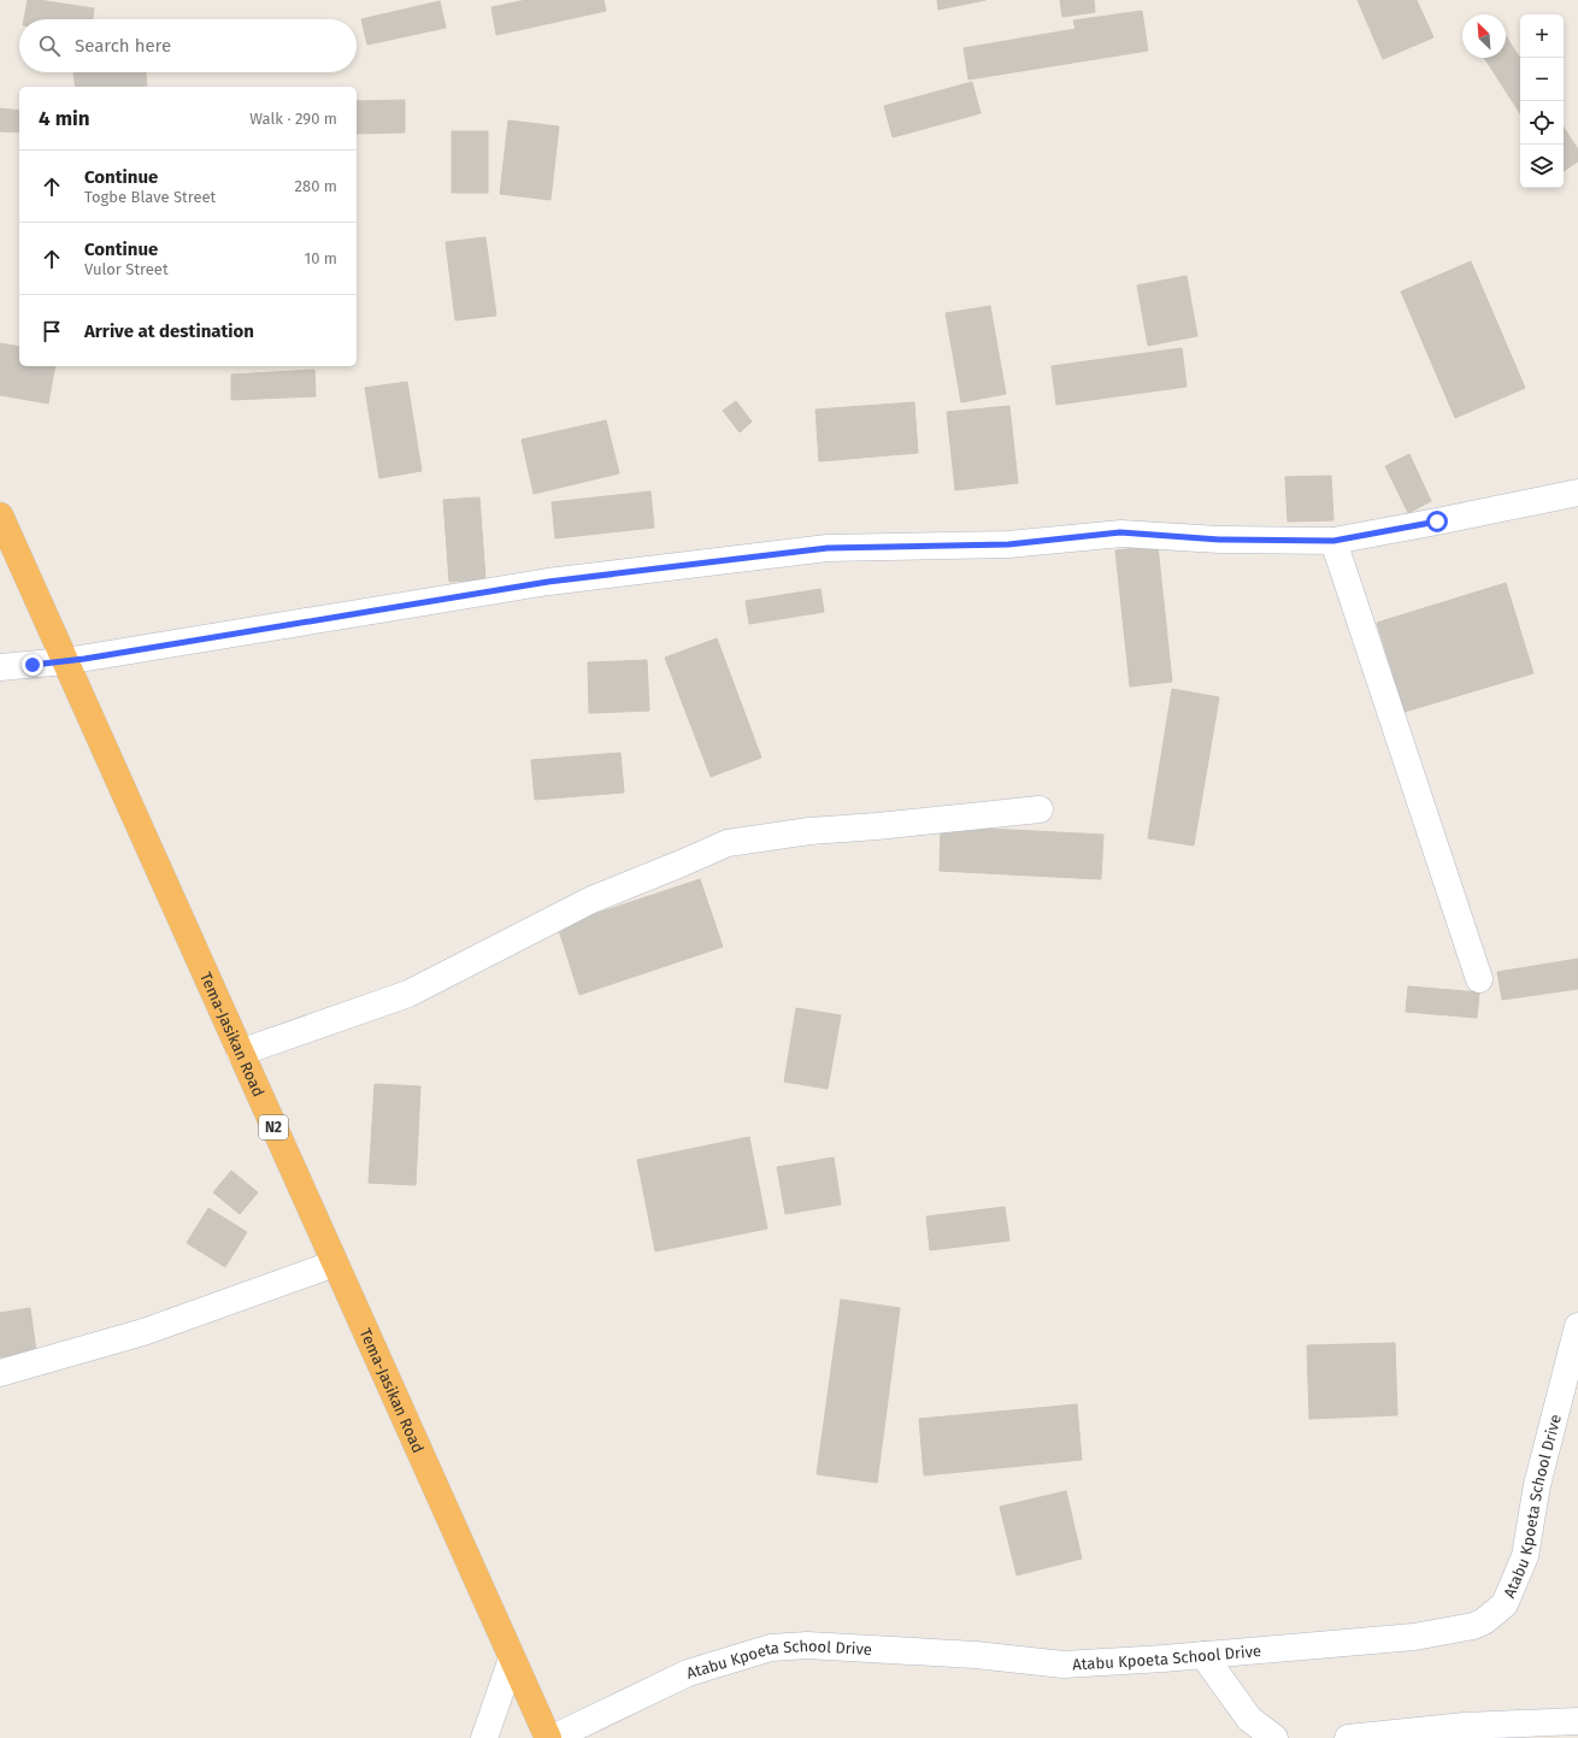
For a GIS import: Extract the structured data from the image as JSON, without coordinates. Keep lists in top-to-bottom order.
{
  "streets": {
    "highway": ["Tema-Jasikan Road", "N2"],
    "street": ["Atabu Kpoeta School Drive"]
  },
  "north": "top left",
  "page": {
    "map_buttons": ["+", "−"],
    "search": "Search here",
    "heading": ["4 min", "Walk · 290 m"],
    "list": [
      ["Continue", "Togbe Blave Street", "280 m"],
      ["Continue", "Vulor Street", "10 m"],
      "Arrive at destination"
    ]
  }
}
